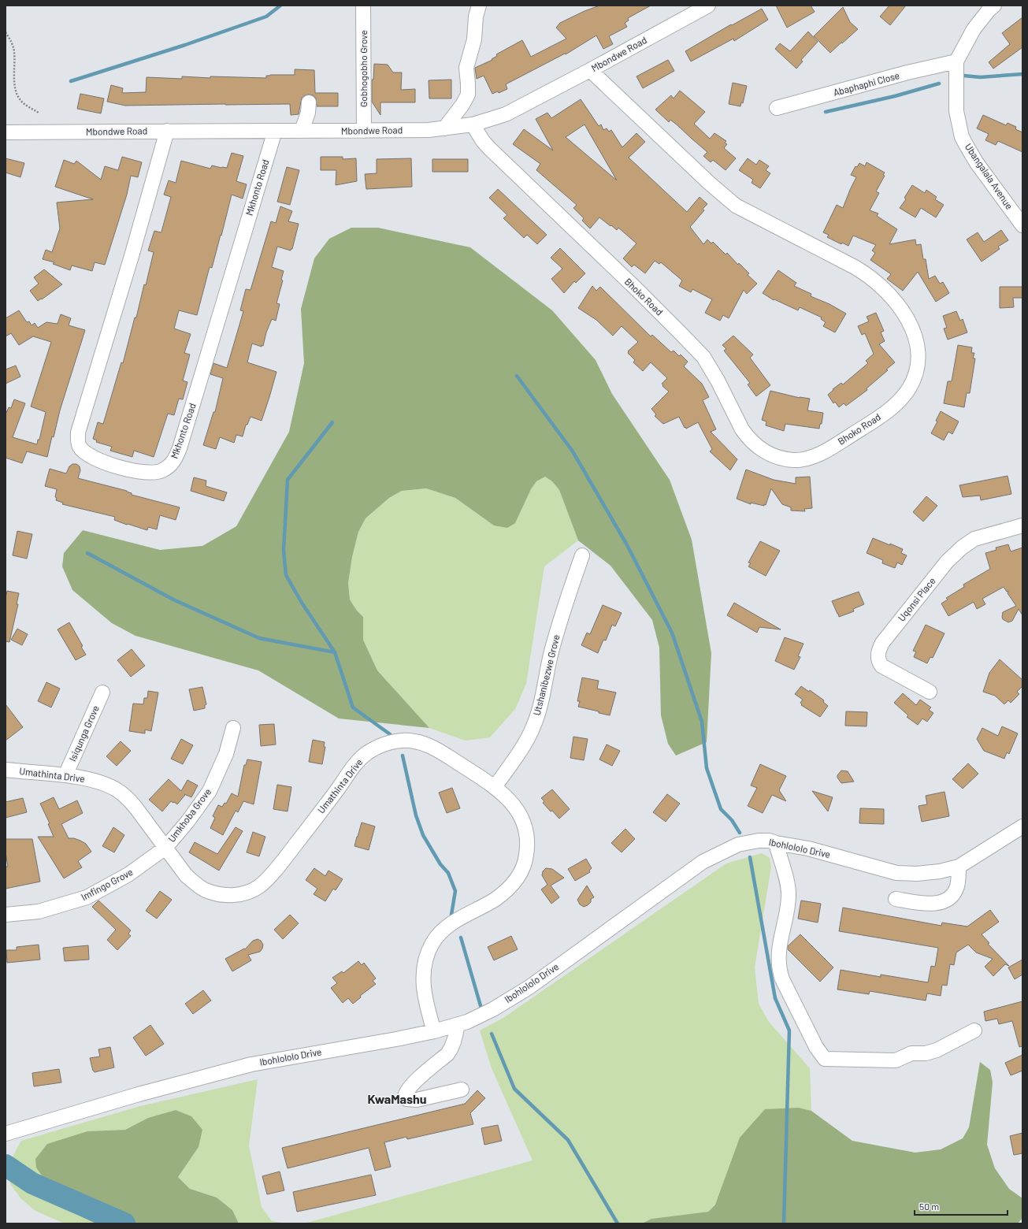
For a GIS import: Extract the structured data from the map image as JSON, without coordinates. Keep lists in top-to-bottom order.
{
  "streets": {
    "street": [
      "Mbondwe Road",
      "Gobhogobho Grove",
      "Abaphaphi Close",
      "Ubangalala Avenue",
      "Mkhonto Road",
      "Bhoko Road",
      "Uqonsi Place",
      "Utshanibezwe Grove",
      "Isiqunga Grove",
      "Umathinta Drive",
      "Umkhoba Grove",
      "Ibohlololo Drive",
      "Imfingo Grove"
    ]
  },
  "crossings": [
    ["Mbondwe Road", "Gobhogobho Grove"],
    ["Mbondwe Road", "Mkhonto Road"],
    ["Mbondwe Road", "Bhoko Road"],
    ["Abaphaphi Close", "Ubangalala Avenue"],
    ["Utshanibezwe Grove", "Umathinta Drive"],
    ["Isiqunga Grove", "Umathinta Drive"],
    ["Umathinta Drive", "Umkhoba Grove"],
    ["Umathinta Drive", "Ibohlololo Drive"],
    ["Umathinta Drive", "Imfingo Grove"],
    ["Umkhoba Grove", "Imfingo Grove"]
  ],
  "districts": ["KwaMashu"],
  "scale_bar": "50 m"
}
